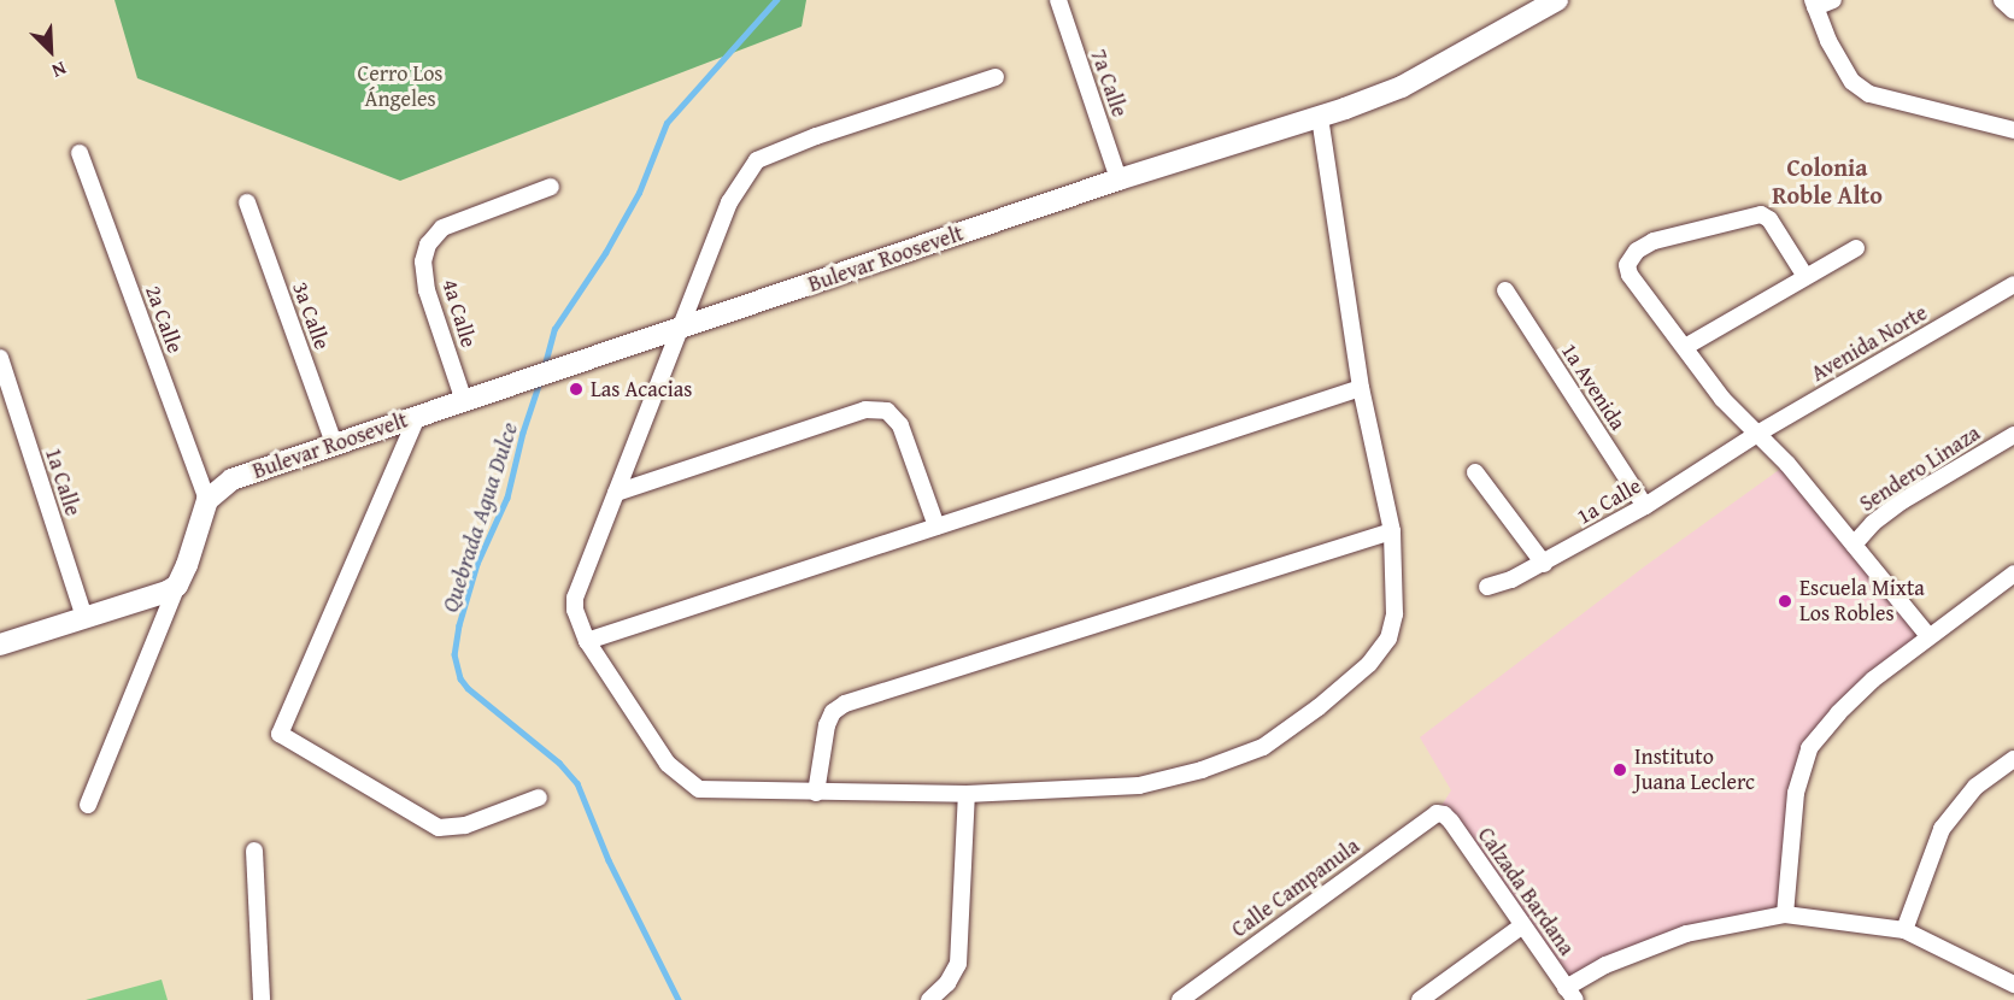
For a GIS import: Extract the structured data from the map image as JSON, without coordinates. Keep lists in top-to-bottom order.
{
  "streets": {
    "main road": ["Bulevar Roosevelt"],
    "street": [
      "7a Calle",
      "4a Calle",
      "3a Calle",
      "2a Calle",
      "Avenida Norte",
      "1a Avenida",
      "Sendero Linaza",
      "1a Calle",
      "Calle Campanula",
      "Calzada Bardana"
    ]
  },
  "crossings": [
    ["7a Calle", "Bulevar Roosevelt"],
    ["Bulevar Roosevelt", "4a Calle"],
    ["Bulevar Roosevelt", "3a Calle"],
    ["Bulevar Roosevelt", "2a Calle"],
    ["Avenida Norte", "1a Calle"],
    ["1a Avenida", "1a Calle"],
    ["Calle Campanula", "Calzada Bardana"]
  ],
  "districts": ["Colonia Roble Alto"],
  "water": ["Quebrada Agua Dulce"],
  "parks": ["Cerro Los Ángeles"],
  "places": ["Las Acacias", "Escuela Mixta Los Robles", "Instituto Juana Leclerc"],
  "north": "bottom right"
}
